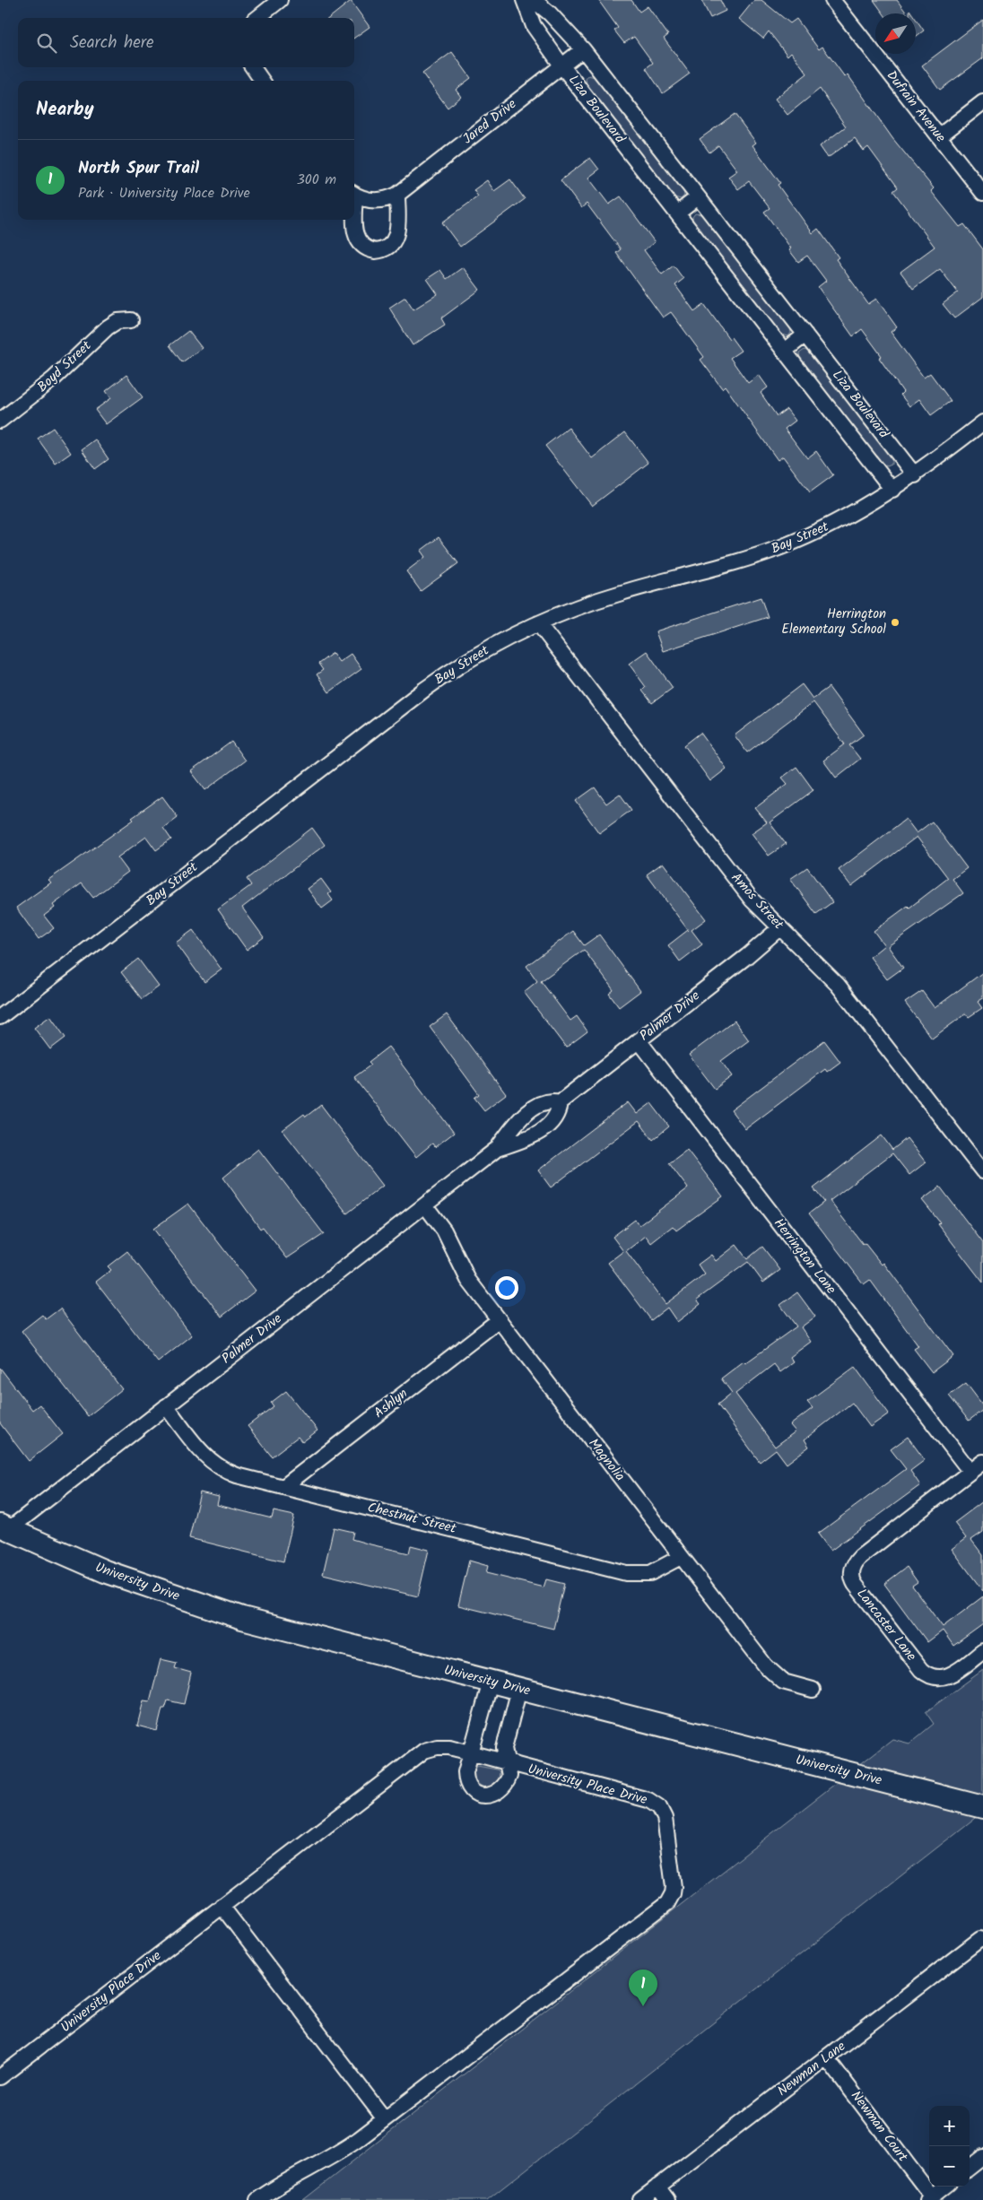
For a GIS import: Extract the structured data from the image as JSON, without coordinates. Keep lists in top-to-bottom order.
{
  "streets": {
    "main road": ["University Drive"],
    "street": [
      "Dufrain Avenue",
      "Liza Boulevard",
      "Jared Drive",
      "Boyd Street",
      "Bay Street",
      "Amos Street",
      "Palmer Drive",
      "Herrington Lane",
      "Ashlyn",
      "Magnolia",
      "Chestnut Street",
      "Lancaster Lane",
      "University Place Drive",
      "Newman Lane",
      "Newman Court"
    ]
  },
  "crossings": [
    ["Liza Boulevard", "Jared Drive"],
    ["Liza Boulevard", "Bay Street"],
    ["Bay Street", "Amos Street"],
    ["Amos Street", "Palmer Drive"],
    ["Palmer Drive", "Herrington Lane"],
    ["Palmer Drive", "Magnolia"],
    ["Palmer Drive", "Chestnut Street"],
    ["Palmer Drive", "University Drive"],
    ["Herrington Lane", "Lancaster Lane"],
    ["Ashlyn", "Magnolia"],
    ["Ashlyn", "Chestnut Street"],
    ["Magnolia", "Chestnut Street"],
    ["Newman Lane", "Newman Court"]
  ],
  "places": ["Herrington Elementary School"],
  "north": "bottom left",
  "page": {
    "search": "Search here",
    "heading": "Nearby",
    "list": [
      {
        "mark": "1",
        "name": "North Spur Trail",
        "note": "Park · University Place Drive",
        "value": "300 m"
      }
    ],
    "pins": "1",
    "map_buttons": ["+", "−"]
  }
}
